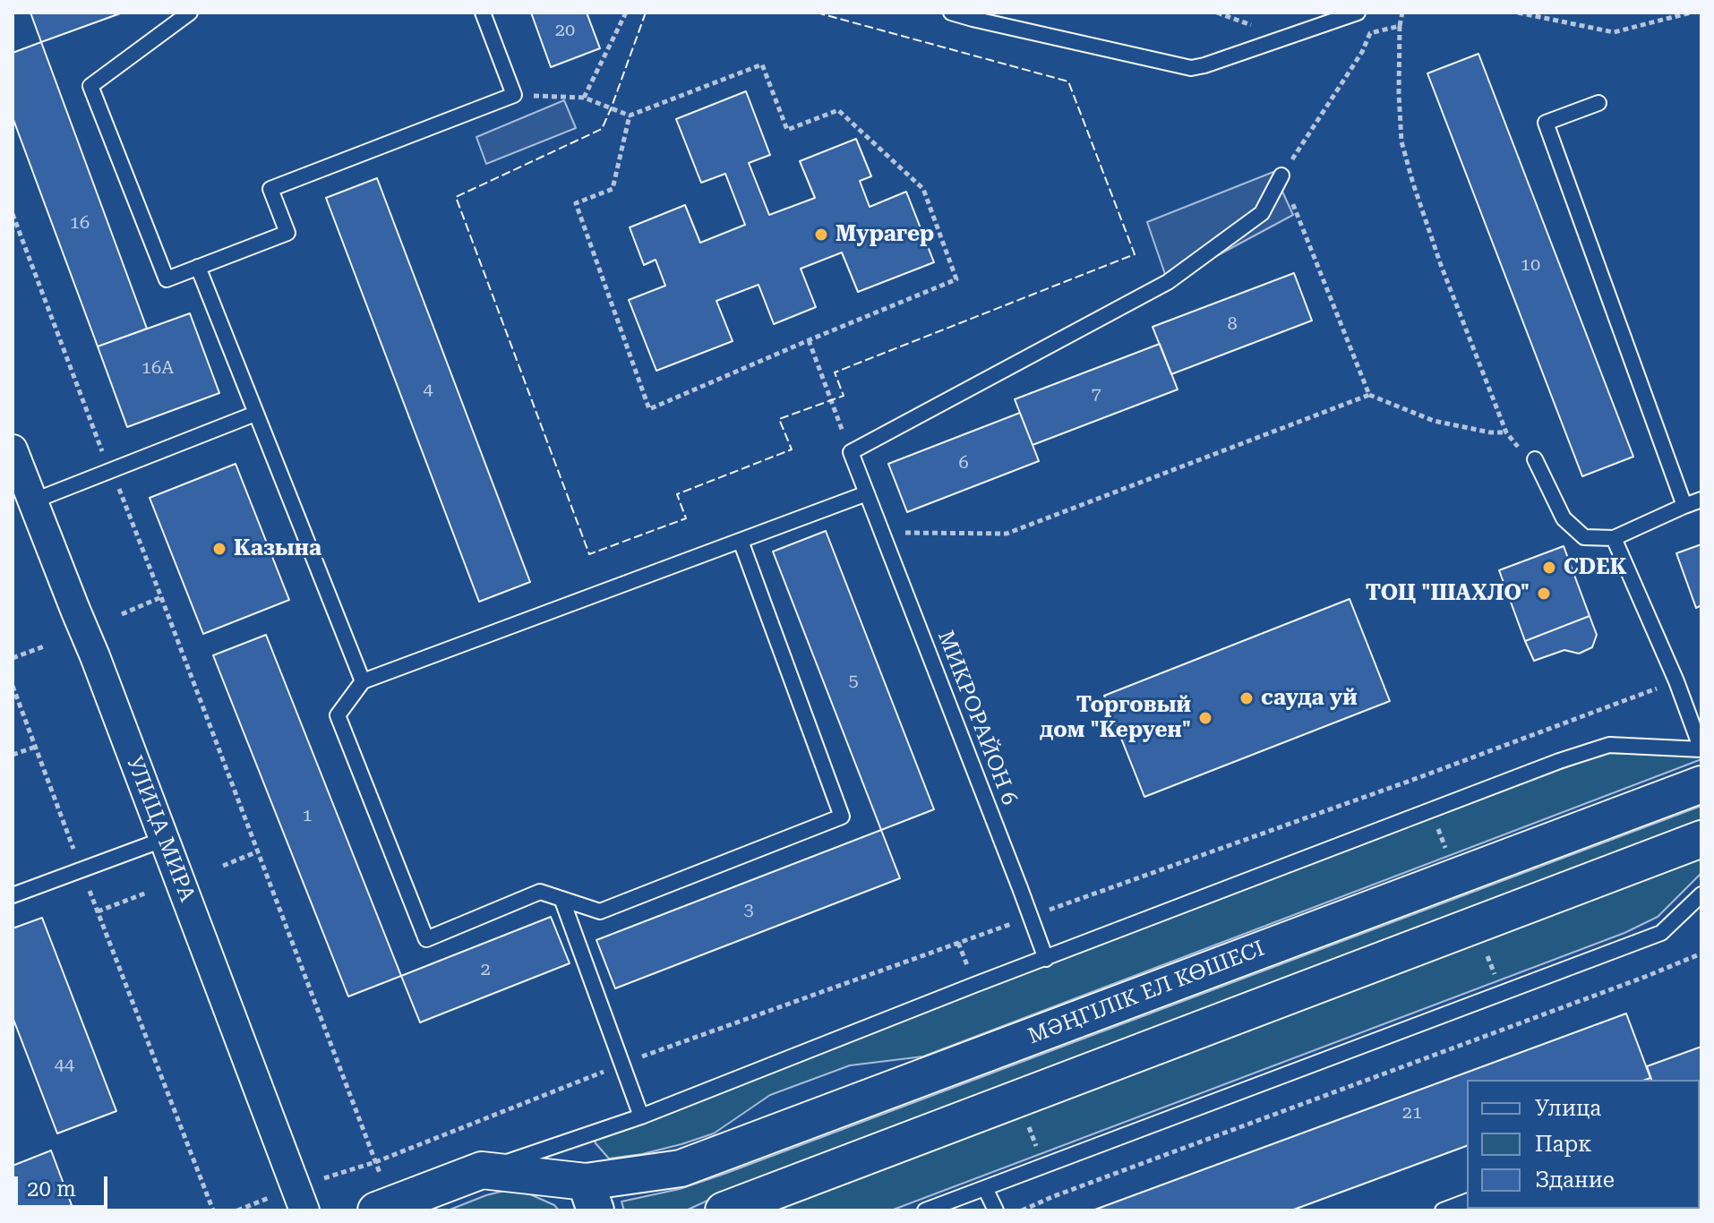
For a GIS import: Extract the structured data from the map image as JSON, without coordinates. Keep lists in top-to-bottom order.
{
  "streets": {
    "street": ["УЛИЦА МИРА", "МӘҢГІЛІК ЕЛ КӨШЕСІ"],
    "lane": ["МИКРОРАЙОН 6"]
  },
  "places": [
    "Мурагер",
    "Казына",
    "CDEK",
    "ТОЦ \"ШАХЛО\"",
    "сауда уй",
    "Торговый дом \"Керуен\""
  ],
  "house_numbers": [
    "20",
    "16",
    "10",
    "8",
    "16А",
    "4",
    "7",
    "6",
    "5",
    "1",
    "3",
    "2",
    "44",
    "21"
  ],
  "legend": ["Улица", "Парк", "Здание"],
  "scale_bar": "20 m"
}
